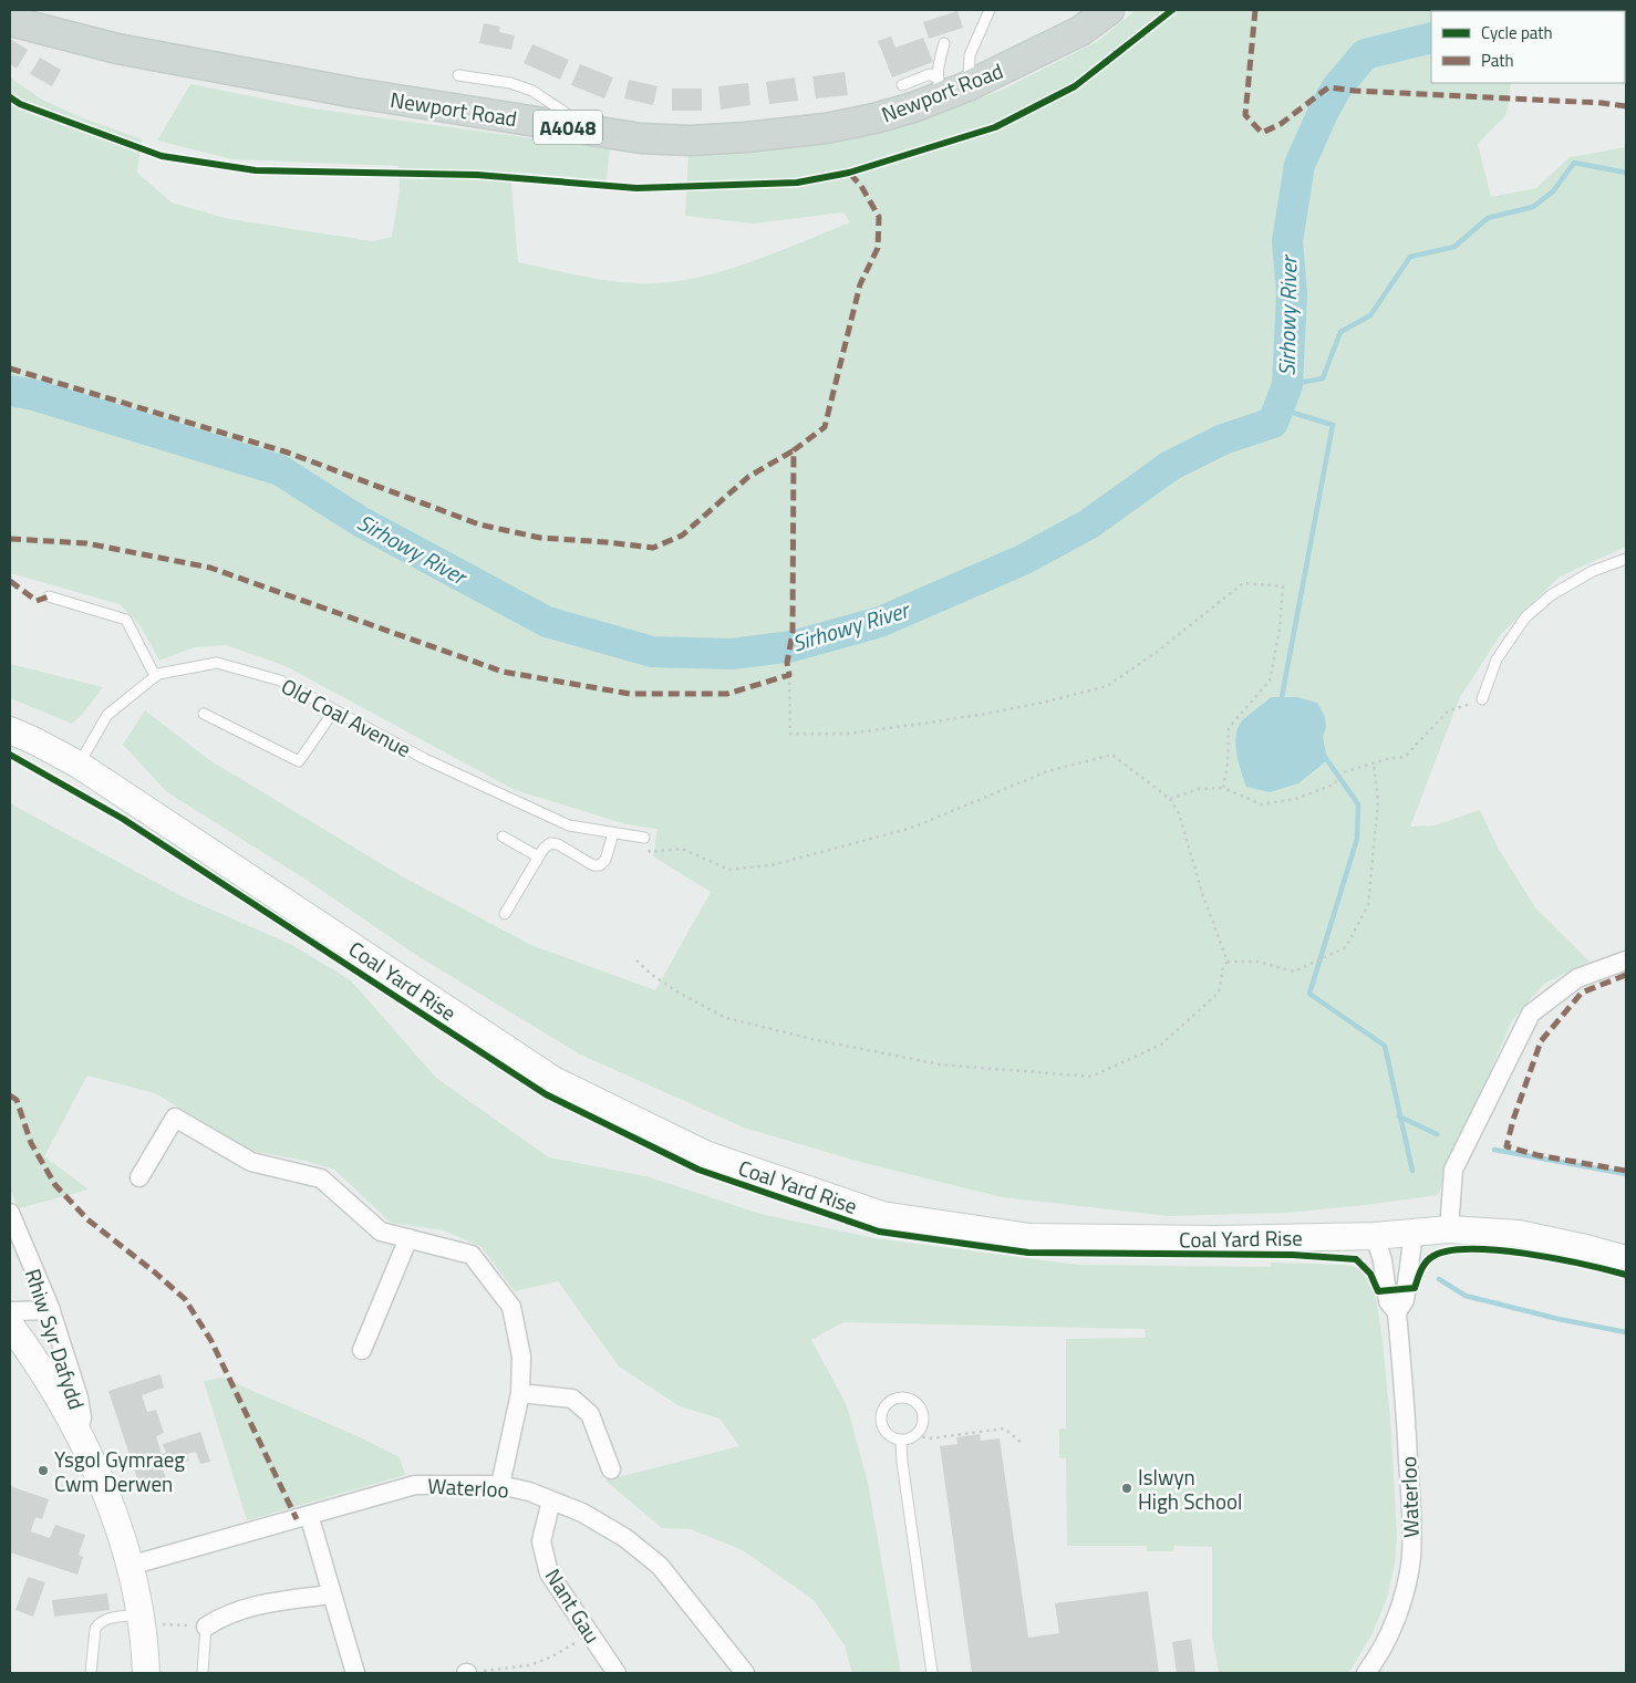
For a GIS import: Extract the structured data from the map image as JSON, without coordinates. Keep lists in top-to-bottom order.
{
  "streets": {
    "main road": ["Newport Road", "A4048", "Coal Yard Rise"],
    "street": ["Rhiw Syr Dafydd", "Waterloo", "Nant Gau"],
    "lane": ["Old Coal Avenue"]
  },
  "crossings": [
    ["Old Coal Avenue", "Coal Yard Rise"],
    ["Coal Yard Rise", "Waterloo"],
    ["Waterloo", "Nant Gau"]
  ],
  "water": ["Sirhowy River"],
  "places": ["Ysgol Gymraeg Cwm Derwen", "Islwyn High School"],
  "legend": ["Cycle path", "Path"]
}
